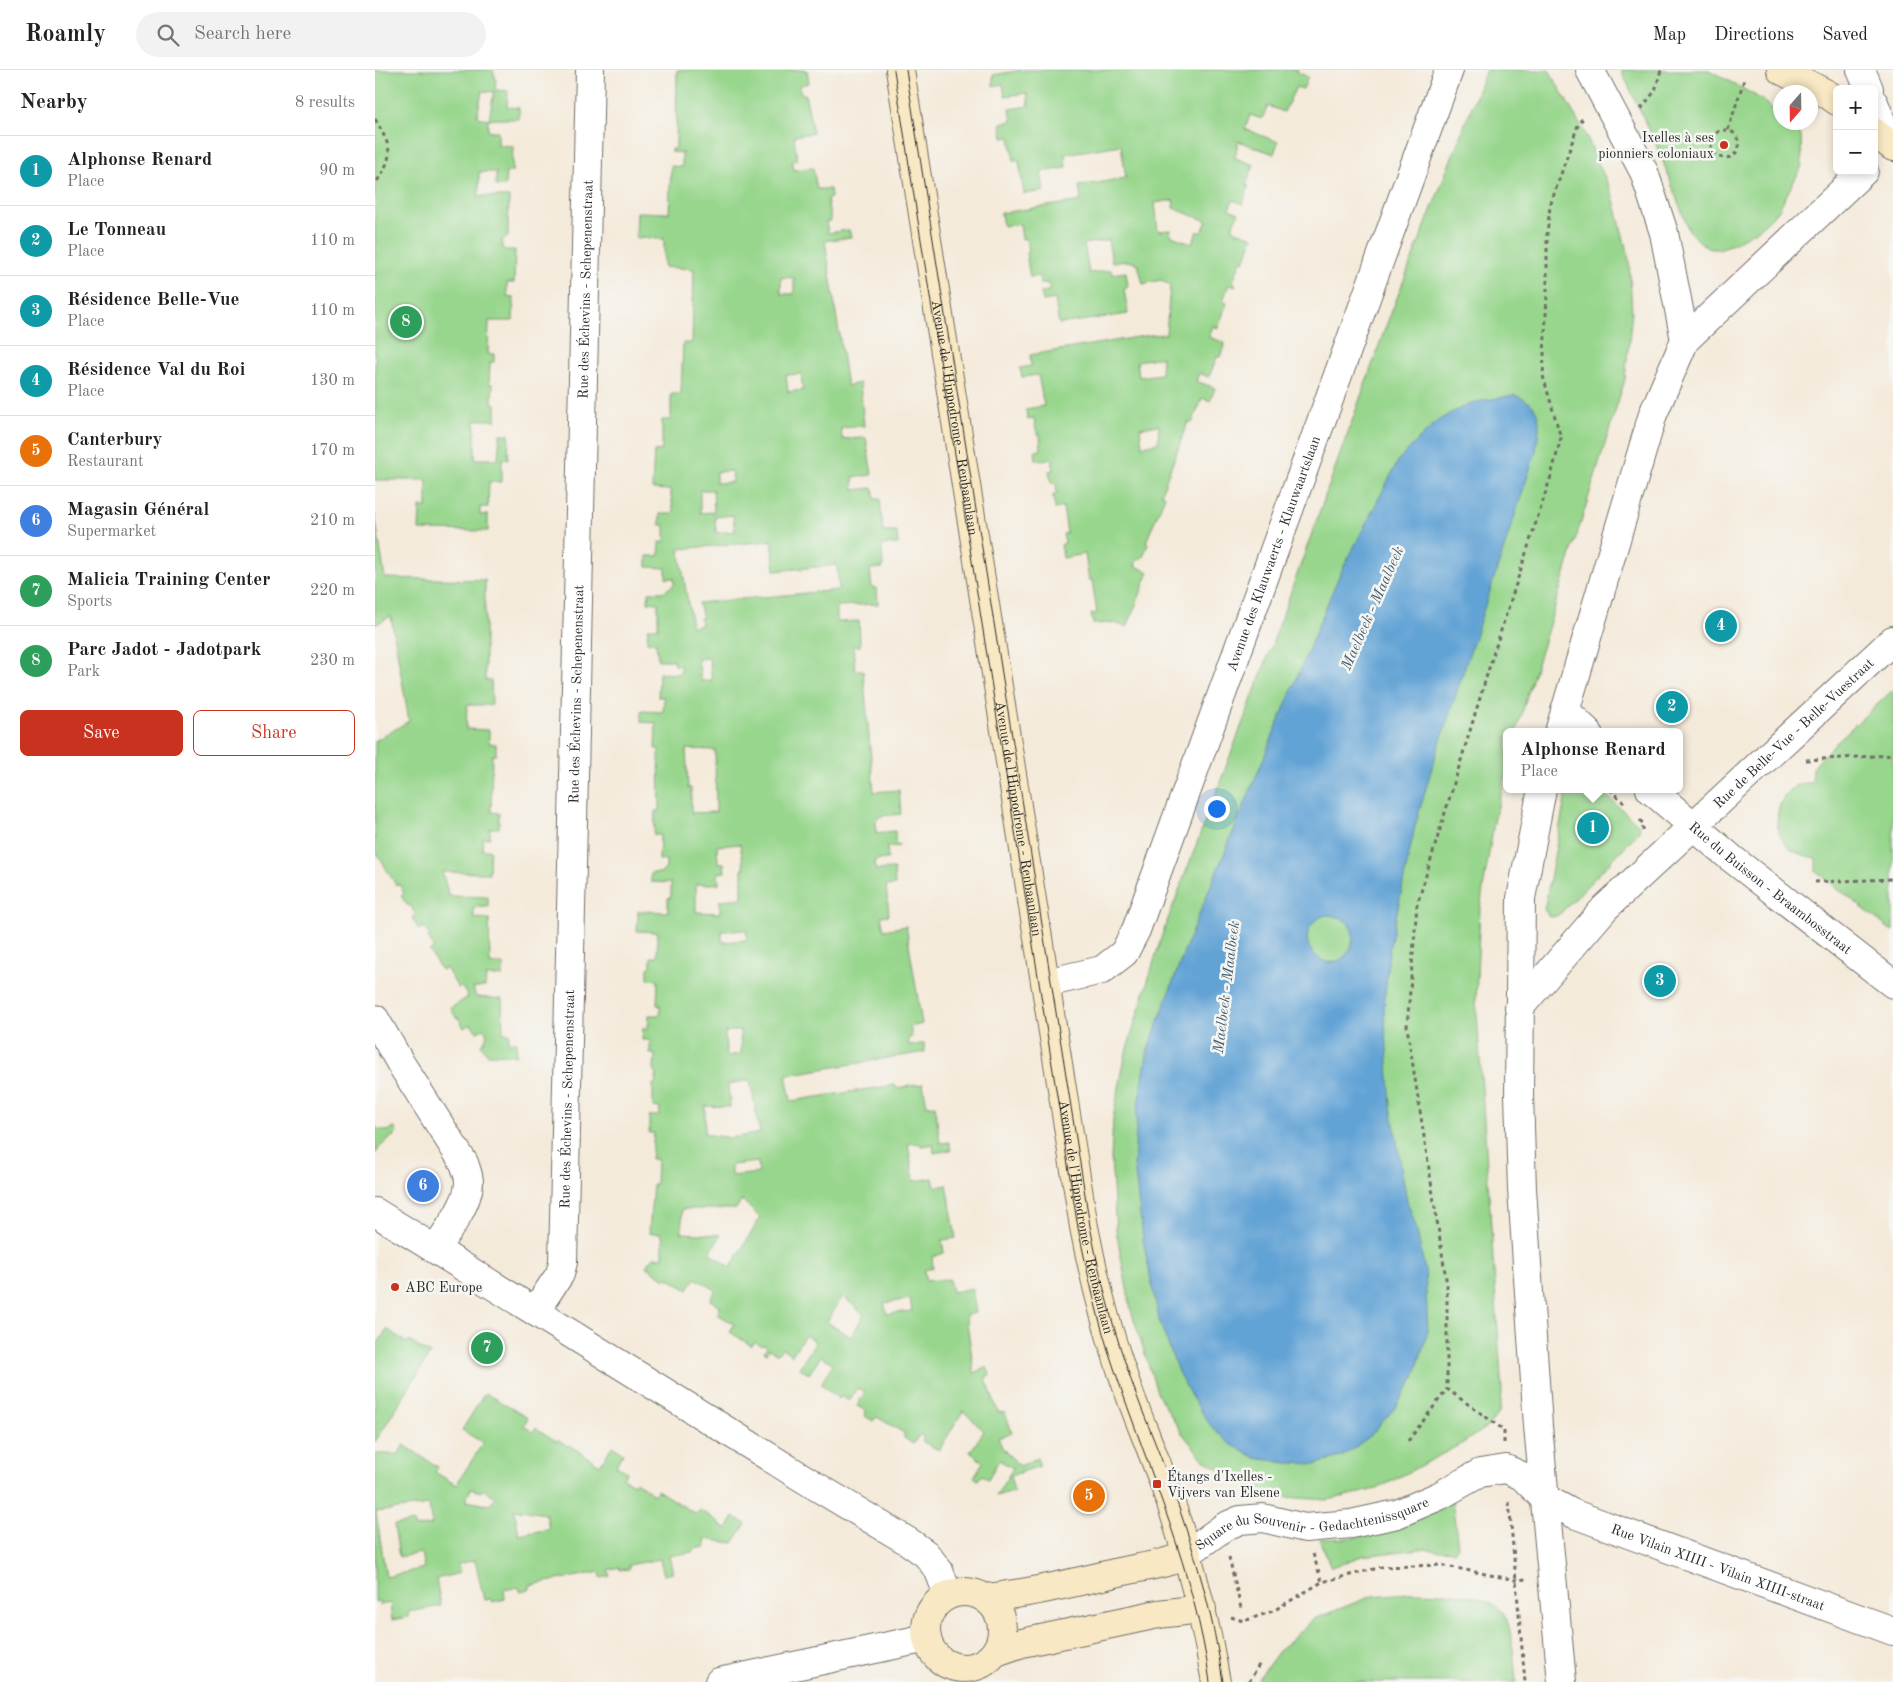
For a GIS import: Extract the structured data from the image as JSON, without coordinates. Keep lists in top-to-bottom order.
{
  "streets": {
    "main road": ["Avenue de l'Hippodrome - Renbaanlaan", "Square du Souvenir - Gedachtenissquare"],
    "street": [
      "Rue des Échevins - Schepenenstraat",
      "Avenue des Klauwaerts - Klauwaartslaan",
      "Rue de Belle-Vue - Belle-Vuestraat",
      "Rue du Buisson - Braambosstraat",
      "Rue Vilain XIIII - Vilain XIIII-straat"
    ]
  },
  "crossings": [
    ["Avenue de l'Hippodrome - Renbaanlaan", "Avenue des Klauwaerts - Klauwaartslaan"],
    ["Avenue de l'Hippodrome - Renbaanlaan", "Square du Souvenir - Gedachtenissquare"],
    ["Rue de Belle-Vue - Belle-Vuestraat", "Rue du Buisson - Braambosstraat"],
    ["Square du Souvenir - Gedachtenissquare", "Rue Vilain XIIII - Vilain XIIII-straat"]
  ],
  "water": ["Maelbeek - Maalbeek"],
  "places": {
    "other": ["Ixelles à ses pionniers coloniaux", "ABC Europe"],
    "transit": ["Étangs d'Ixelles - Vijvers van Elsene"]
  },
  "north": "bottom",
  "page": {
    "header": "Roamly",
    "search": "Search here",
    "nav": ["Map", "Directions", "Saved"],
    "heading": ["Nearby", "8 results"],
    "map_buttons": ["+", "−"],
    "list": [
      {
        "mark": "1",
        "name": "Alphonse Renard",
        "note": "Place",
        "value": "90 m"
      },
      {
        "mark": "2",
        "name": "Le Tonneau",
        "note": "Place",
        "value": "110 m"
      },
      {
        "mark": "3",
        "name": "Résidence Belle-Vue",
        "note": "Place",
        "value": "110 m"
      },
      {
        "mark": "4",
        "name": "Résidence Val du Roi",
        "note": "Place",
        "value": "130 m"
      },
      {
        "mark": "5",
        "name": "Canterbury",
        "note": "Restaurant",
        "value": "170 m"
      },
      {
        "mark": "6",
        "name": "Magasin Général",
        "note": "Supermarket",
        "value": "210 m"
      },
      {
        "mark": "7",
        "name": "Malicia Training Center",
        "note": "Sports",
        "value": "220 m"
      },
      {
        "mark": "8",
        "name": "Parc Jadot - Jadotpark",
        "note": "Park",
        "value": "230 m"
      }
    ],
    "pins": [
      "8",
      "4",
      "2",
      "1",
      "3",
      "6",
      "7",
      "5"
    ],
    "buttons": ["Save", "Share"],
    "popup": ["Alphonse Renard", "Place"]
  }
}
